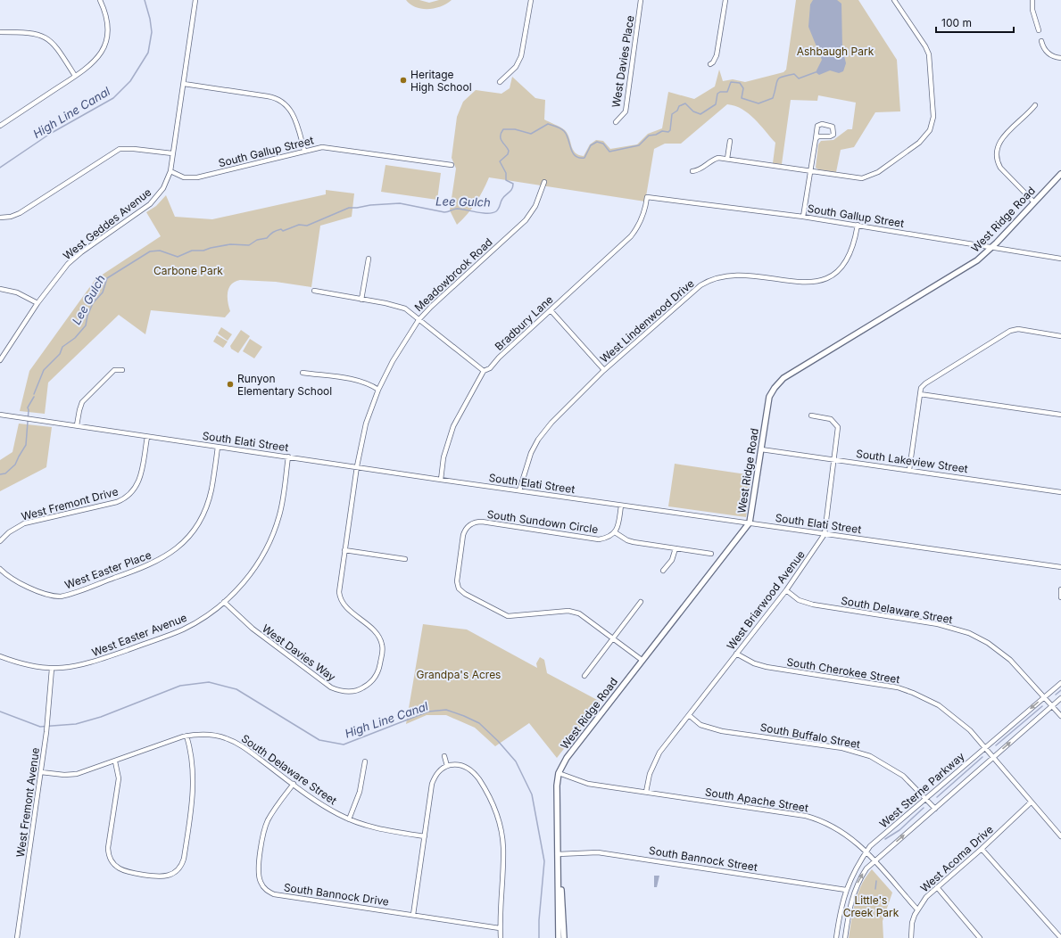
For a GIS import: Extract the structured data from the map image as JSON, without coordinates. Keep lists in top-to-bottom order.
{
  "streets": {
    "street": [
      "West Davies Place",
      "South Gallup Street",
      "West Ridge Road",
      "West Geddes Avenue",
      "Meadowbrook Road",
      "West Lindenwood Drive",
      "Bradbury Lane",
      "South Elati Street",
      "South Lakeview Street",
      "West Fremont Drive",
      "South Sundown Circle",
      "West Easter Place",
      "West Briarwood Avenue",
      "South Delaware Street",
      "West Easter Avenue",
      "West Davies Way",
      "South Cherokee Street",
      "South Buffalo Street",
      "West Sterne Parkway",
      "South Apache Street",
      "West Fremont Avenue",
      "South Bannock Street",
      "West Acoma Drive",
      "South Bannock Drive"
    ]
  },
  "crossings": [
    ["South Gallup Street", "West Ridge Road"],
    ["South Gallup Street", "West Geddes Avenue"],
    ["South Gallup Street", "West Lindenwood Drive"],
    ["South Gallup Street", "Bradbury Lane"],
    ["West Ridge Road", "South Elati Street"],
    ["West Ridge Road", "South Lakeview Street"],
    ["West Ridge Road", "South Sundown Circle"],
    ["West Ridge Road", "South Apache Street"],
    ["West Ridge Road", "South Bannock Street"],
    ["Meadowbrook Road", "South Elati Street"],
    ["Meadowbrook Road", "West Davies Way"],
    ["West Lindenwood Drive", "South Elati Street"],
    ["Bradbury Lane", "South Elati Street"],
    ["South Elati Street", "West Fremont Drive"],
    ["South Elati Street", "West Easter Place"],
    ["South Elati Street", "West Briarwood Avenue"],
    ["South Elati Street", "West Easter Avenue"],
    ["South Elati Street", "West Davies Way"],
    ["South Lakeview Street", "West Briarwood Avenue"],
    ["West Briarwood Avenue", "South Delaware Street"],
    ["West Briarwood Avenue", "South Cherokee Street"],
    ["West Briarwood Avenue", "South Buffalo Street"],
    ["West Briarwood Avenue", "South Apache Street"],
    ["South Delaware Street", "West Sterne Parkway"],
    ["South Delaware Street", "West Fremont Avenue"],
    ["South Delaware Street", "South Bannock Drive"],
    ["West Easter Avenue", "West Davies Way"],
    ["West Easter Avenue", "West Fremont Avenue"],
    ["South Cherokee Street", "West Sterne Parkway"],
    ["South Cherokee Street", "West Acoma Drive"],
    ["South Buffalo Street", "West Sterne Parkway"],
    ["West Sterne Parkway", "South Apache Street"],
    ["West Sterne Parkway", "South Bannock Street"],
    ["South Apache Street", "West Acoma Drive"]
  ],
  "water": ["High Line Canal", "Lee Gulch"],
  "parks": [
    "Ashbaugh Park",
    "Carbone Park",
    "Grandpa's Acres",
    "Little's Creek Park"
  ],
  "places": ["Heritage High School", "Runyon Elementary School"],
  "scale_bar": "100 m"
}
